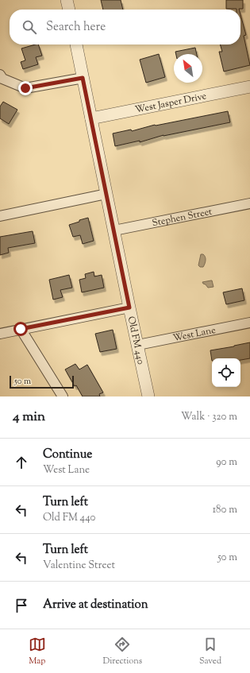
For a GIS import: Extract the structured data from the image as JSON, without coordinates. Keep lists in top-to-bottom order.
{
  "streets": {
    "street": [
      "West Jasper Drive",
      "Stephen Street",
      "West Lane",
      "Old FM 440"
    ]
  },
  "crossings": [
    ["West Jasper Drive", "Old FM 440"],
    ["Stephen Street", "Old FM 440"],
    ["West Lane", "Old FM 440"]
  ],
  "scale_bar": "50 m",
  "north": "top left",
  "page": {
    "search": "Search here",
    "scale": "50 m",
    "heading": ["4 min", "Walk · 320 m"],
    "list": [
      ["Continue", "West Lane", "90 m"],
      ["Turn left", "Old FM 440", "180 m"],
      ["Turn left", "Valentine Street", "50 m"],
      "Arrive at destination"
    ],
    "nav": ["Map", "Directions", "Saved"]
  }
}
